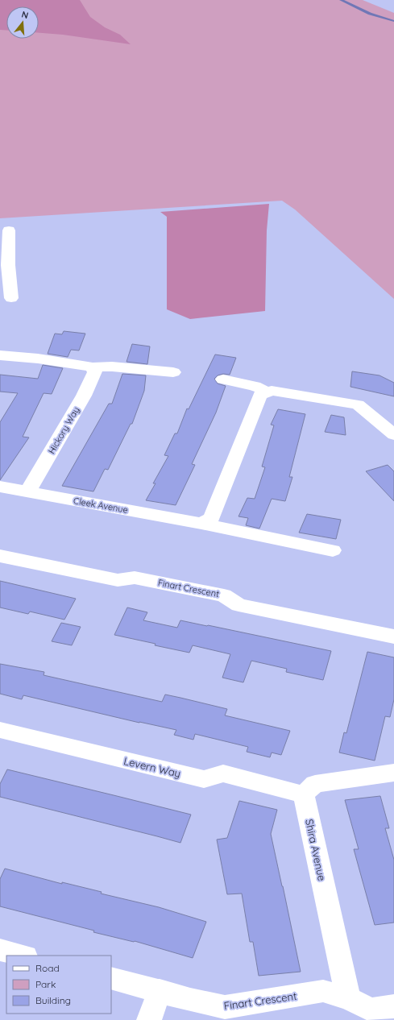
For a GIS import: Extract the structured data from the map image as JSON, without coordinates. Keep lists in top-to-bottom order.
{
  "streets": {
    "street": [
      "Hickory Way",
      "Cleek Avenue",
      "Finart Crescent",
      "Levern Way",
      "Shira Avenue"
    ]
  },
  "crossings": [
    ["Hickory Way", "Cleek Avenue"],
    ["Finart Crescent", "Shira Avenue"],
    ["Levern Way", "Shira Avenue"]
  ],
  "legend": ["Road", "Park", "Building"],
  "north": "top"
}
